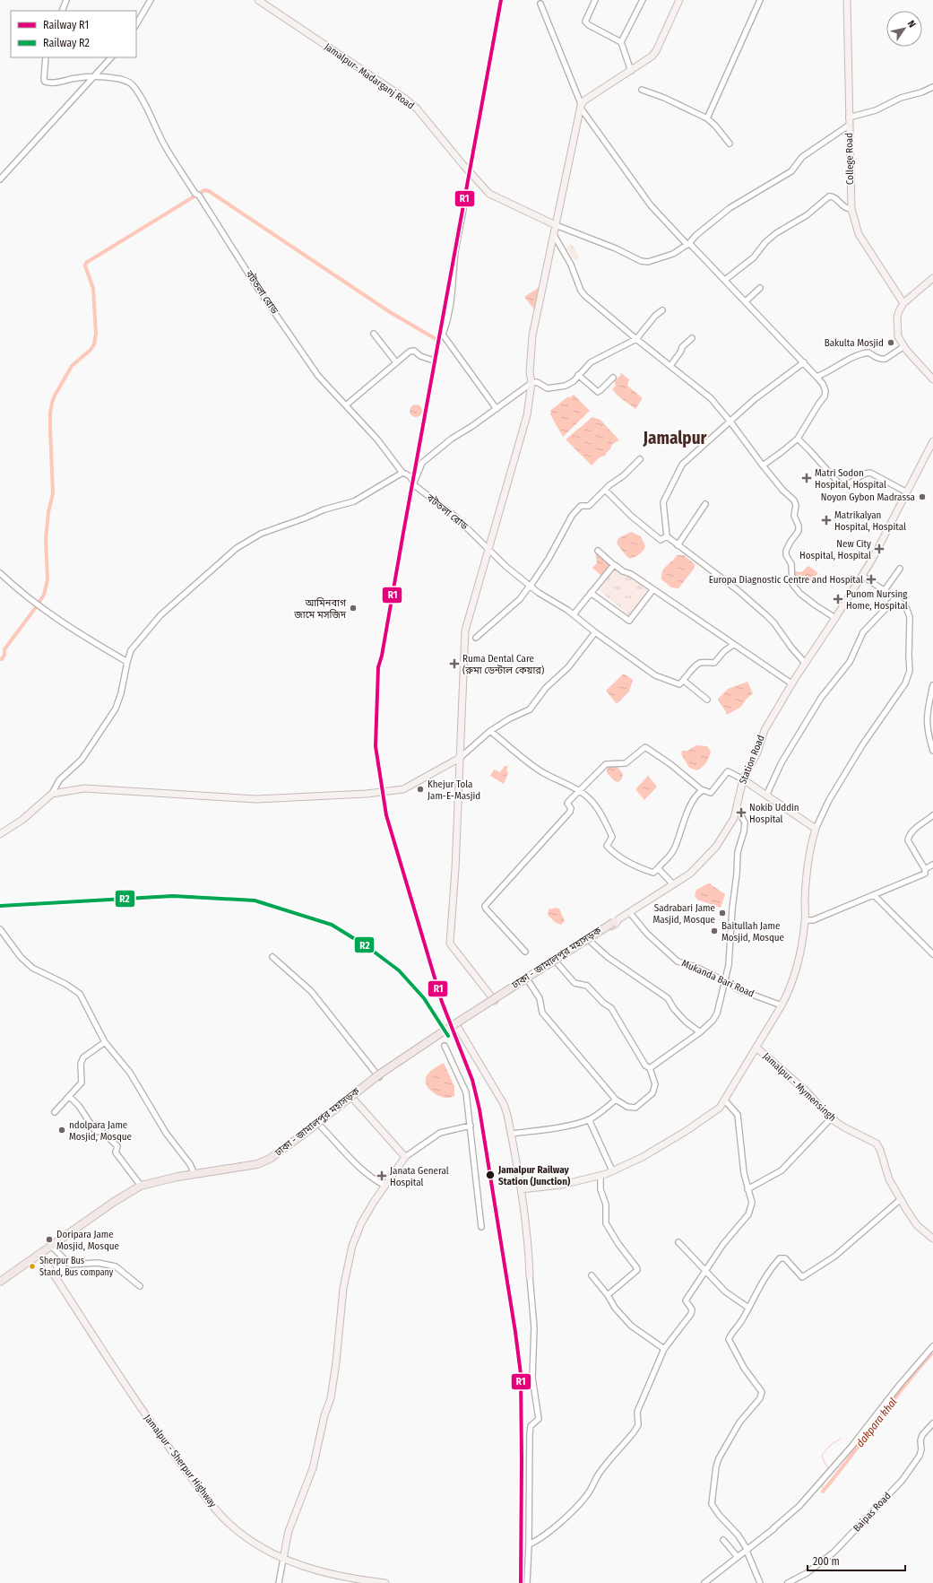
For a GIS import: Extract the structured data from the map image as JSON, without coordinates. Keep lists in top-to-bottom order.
{
  "streets": {
    "highway": ["ঢাকা - জামালপুর মহাসড়ক"],
    "main road": [
      "Jamalpur- Madarganj Road",
      "College Road",
      "Station Road",
      "Jamalpur - Mymensingh",
      "Jamalpur - Sherpur Highway"
    ],
    "street": ["বটতলা রোড", "Mukanda Bari Road", "Baipas Road"]
  },
  "crossings": [
    ["Station Road", "ঢাকা - জামালপুর মহাসড়ক"],
    ["Station Road", "Mukanda Bari Road"],
    ["ঢাকা - জামালপুর মহাসড়ক", "Jamalpur - Sherpur Highway"]
  ],
  "districts": ["Jamalpur"],
  "water": ["dakpara khal"],
  "places": {
    "other": [
      "Bakulta Mosjid",
      "Noyon Gybon Madrassa",
      "আমিনবাগ জামে মসজিদ",
      "Khejur Tola Jam-E-Masjid",
      "Sadrabari Jame Masjid, Mosque",
      "Baitullah Jame Mosjid, Mosque",
      "ndolpara Jame Mosjid, Mosque",
      "Jamalpur Railway Station (Junction)",
      "Doripara Jame Mosjid, Mosque",
      "Sherpur Bus Stand, Bus company"
    ],
    "health": [
      "Matri Sodon Hospital, Hospital",
      "Matrikalyan Hospital, Hospital",
      "New City Hospital, Hospital",
      "Europa Diagnostic Centre and Hospital",
      "Punom Nursing Home, Hospital",
      "Ruma Dental Care (রুমা ডেন্টাল কেয়ার)",
      "Nokib Uddin Hospital",
      "Janata General Hospital"
    ]
  },
  "lines": ["rail line R1", "rail line R2"],
  "legend": ["Railway R1", "Railway R2"],
  "scale_bar": "200 m",
  "north": "top right"
}
